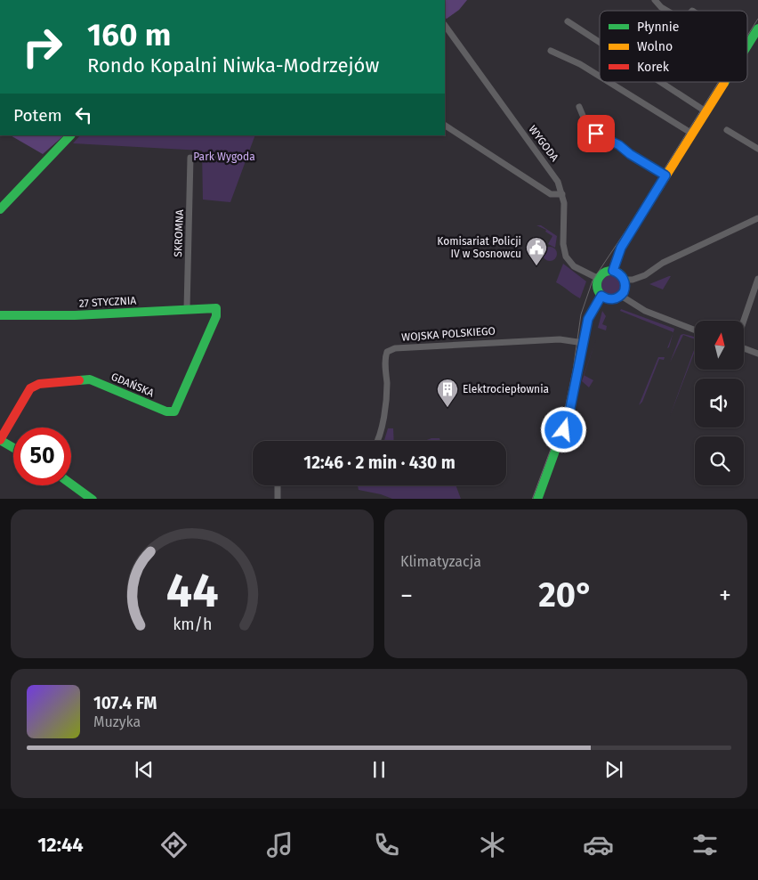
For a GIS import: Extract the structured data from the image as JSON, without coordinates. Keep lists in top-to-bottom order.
{
  "streets": {
    "main road": ["27 STYCZNIA", "GDAŃSKA"],
    "street": ["WYGODA", "SKROMNA", "WOJSKA POLSKIEGO"]
  },
  "crossings": [
    ["SKROMNA", "27 STYCZNIA"],
    ["27 STYCZNIA", "GDAŃSKA"]
  ],
  "parks": ["Park Wygoda"],
  "places": {
    "public building": ["Komisariat Policji IV w Sosnowcu"],
    "building": ["Elektrociepłownia"]
  },
  "legend": ["Płynnie", "Wolno", "Korek"],
  "north": "top",
  "page": {
    "turn": ["160 m", "Rondo Kopalni Niwka-Modrzejów"],
    "then": "Potem",
    "limit": "50",
    "trip": "12:46 · 2 min · 430 m",
    "tile": "Klimatyzacja",
    "heat": ["−", "20°", "+"],
    "song": ["107.4 FM", "Muzyka"],
    "tabs": "12:44",
    "gauge": ["44", "km/h"]
  }
}
